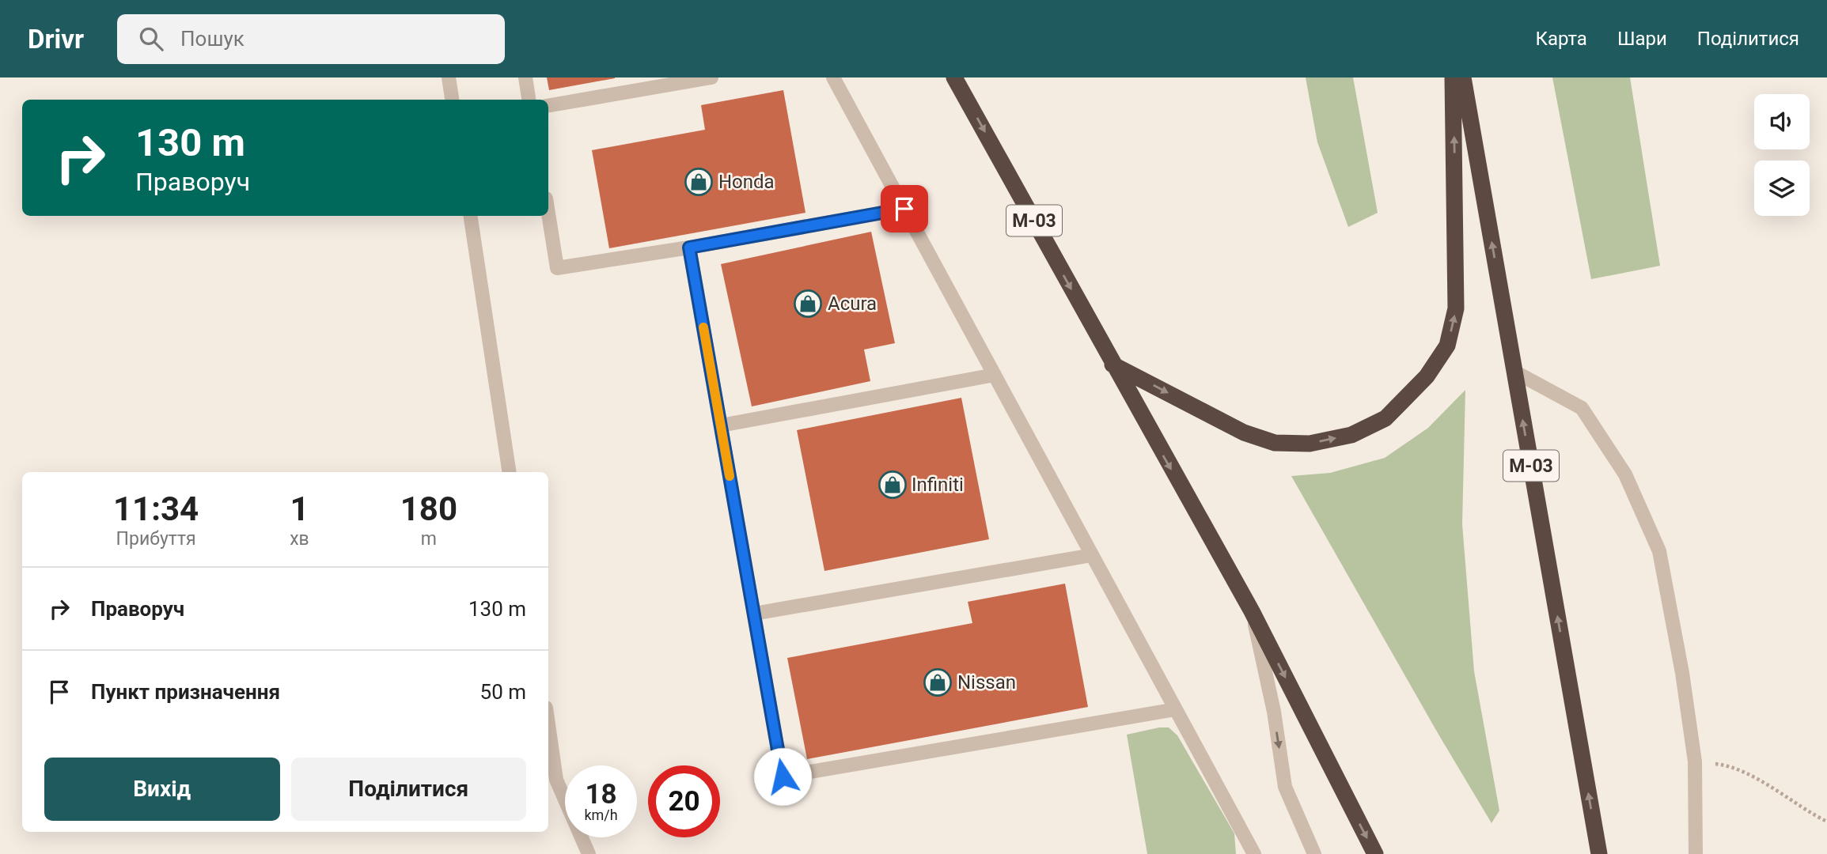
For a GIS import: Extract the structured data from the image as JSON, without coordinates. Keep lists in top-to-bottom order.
{
  "streets": {
    "highway": ["М-03"]
  },
  "places": {
    "shop": [
      "Honda",
      "Acura",
      "Infiniti",
      "Nissan"
    ]
  },
  "page": {
    "header": "Drivr",
    "search": "Пошук",
    "nav": ["Карта", "Шари", "Поділитися"],
    "turn": ["130 m", "Праворуч"],
    "eta": [
      "11:34",
      "Прибуття",
      "1",
      "хв",
      "180",
      "m"
    ],
    "list": [
      {
        "name": "Праворуч",
        "value": "130 m"
      },
      {
        "name": "Пункт призначення",
        "value": "50 m"
      }
    ],
    "buttons": ["Вихід", "Поділитися"],
    "speed": "18 km/h",
    "limit": "20"
  }
}
